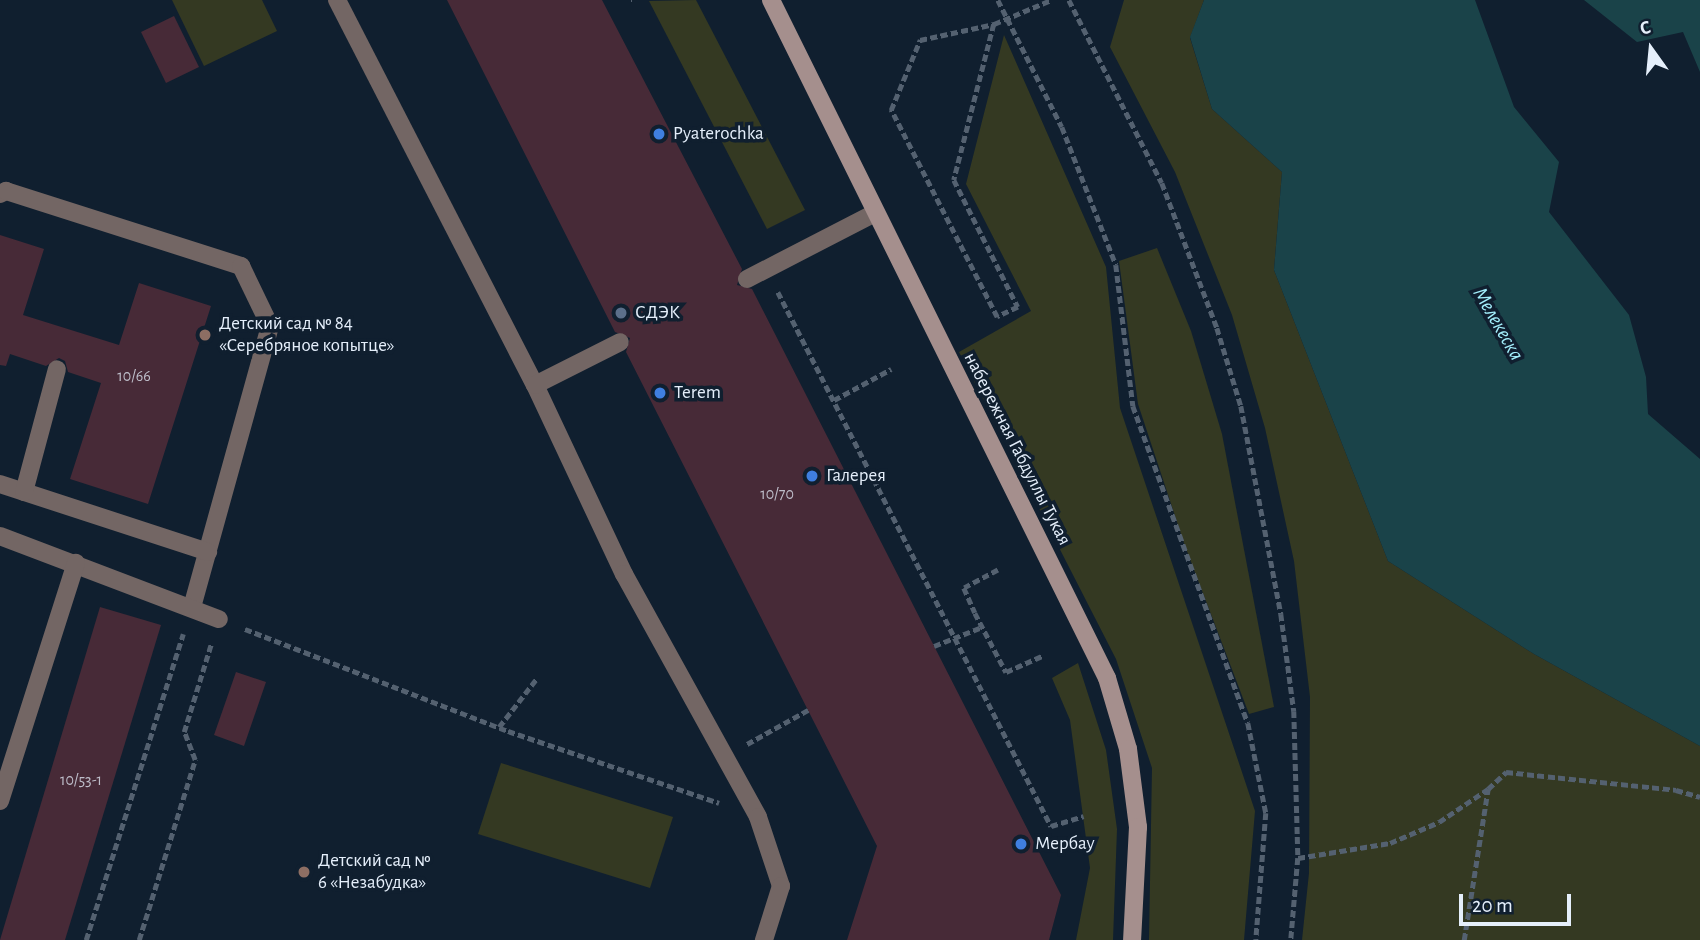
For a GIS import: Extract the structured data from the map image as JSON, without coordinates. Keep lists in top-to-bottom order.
{
  "streets": {
    "main road": ["набережная Габдуллы Тукая"]
  },
  "water": ["Мелекеска"],
  "places": [
    "Pyaterochka",
    "СДЭК",
    "Детский сад № 84 «Серебряное копытце»",
    "Terem",
    "Галерея",
    "Мербау",
    "Детский сад № 6 «Незабудка»"
  ],
  "house_numbers": ["10/66", "10/70", "10/53-1"],
  "scale_bar": "20 m",
  "north": "top"
}
